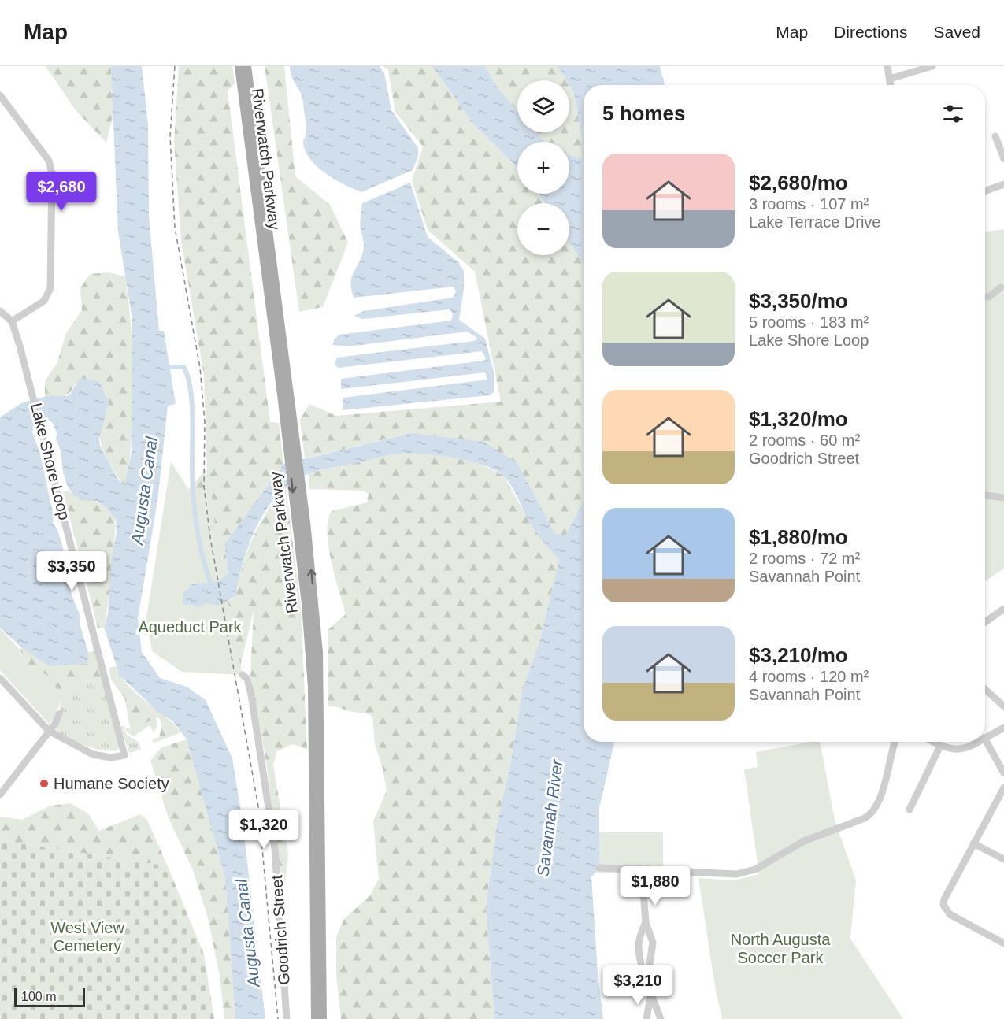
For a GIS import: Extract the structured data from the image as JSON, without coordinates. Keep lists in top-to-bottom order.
{
  "streets": {
    "main road": ["Riverwatch Parkway"],
    "street": ["Lake Shore Loop", "Goodrich Street"]
  },
  "water": ["Augusta Canal", "Savannah River"],
  "parks": ["Aqueduct Park", "West View Cemetery", "North Augusta Soccer Park"],
  "places": ["Humane Society"],
  "scale_bar": "100 m",
  "page": {
    "header": "Map",
    "nav": ["Map", "Directions", "Saved"],
    "map_buttons": ["+", "−"],
    "heading": "5 homes",
    "list": [
      {
        "name": "$2,680/mo",
        "note": "3 rooms · 107 m² · Lake Terrace Drive"
      },
      {
        "name": "$3,350/mo",
        "note": "5 rooms · 183 m² · Lake Shore Loop"
      },
      {
        "name": "$1,320/mo",
        "note": "2 rooms · 60 m² · Goodrich Street"
      },
      {
        "name": "$1,880/mo",
        "note": "2 rooms · 72 m² · Savannah Point"
      },
      {
        "name": "$3,210/mo",
        "note": "4 rooms · 120 m² · Savannah Point"
      }
    ],
    "price": [
      "$2,680",
      "$3,350",
      "$1,320",
      "$1,880",
      "$3,210"
    ],
    "scale": "100 m"
  }
}
